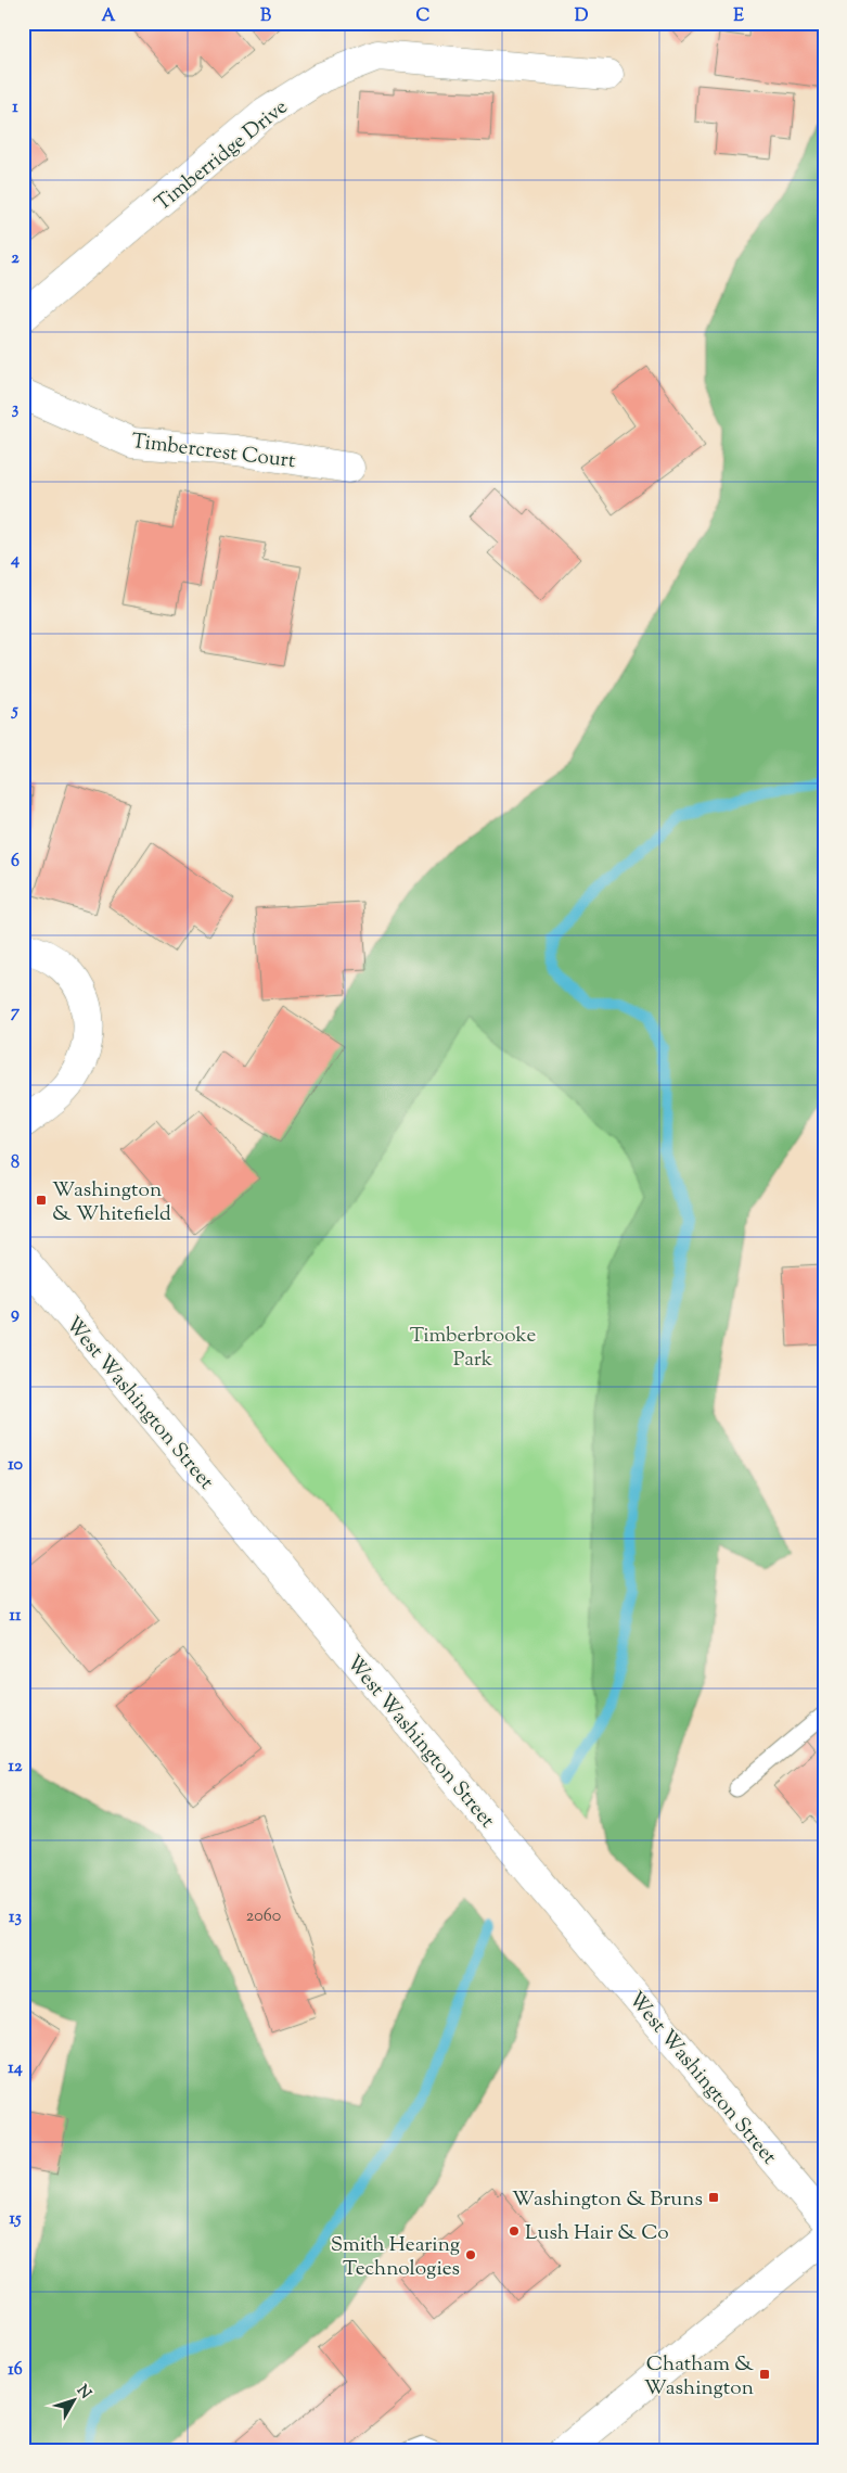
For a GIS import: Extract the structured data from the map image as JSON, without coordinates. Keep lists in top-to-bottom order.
{
  "streets": {
    "street": ["Timberridge Drive", "Timbercrest Court", "West Washington Street"]
  },
  "parks": ["Timberbrooke Park"],
  "places": {
    "transit": ["Washington & Whitefield", "Washington & Bruns", "Chatham & Washington"],
    "other": ["Lush Hair & Co", "Smith Hearing Technologies"]
  },
  "house_numbers": ["2060"],
  "north": "top right",
  "grid": {
    "columns": [
      "A",
      "B",
      "C",
      "D",
      "E"
    ],
    "rows": [
      "1",
      "2",
      "3",
      "4",
      "5",
      "6",
      "7",
      "8",
      "9",
      "10",
      "11",
      "12",
      "13",
      "14",
      "15",
      "16"
    ]
  }
}
